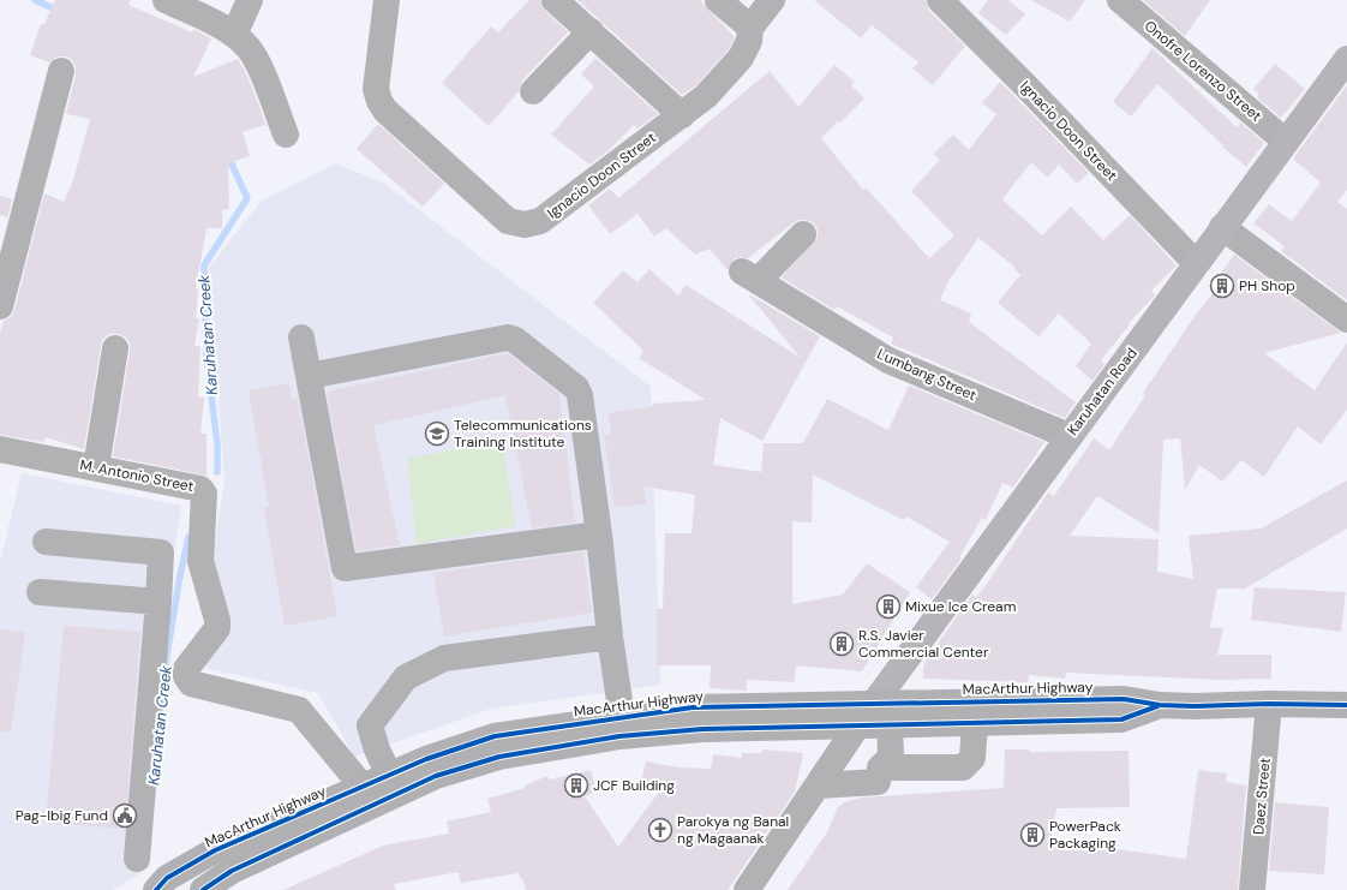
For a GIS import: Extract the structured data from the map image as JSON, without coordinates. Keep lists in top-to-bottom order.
{
  "streets": {
    "highway": ["MacArthur Highway"],
    "main road": ["Karuhatan Road"],
    "street": [
      "Onofre Lorenzo Street",
      "Ignacio Doon Street",
      "Lumbang Street",
      "M. Antonio Street",
      "Daez Street"
    ]
  },
  "crossings": [
    ["Onofre Lorenzo Street", "Karuhatan Road"],
    ["Ignacio Doon Street", "Karuhatan Road"],
    ["Lumbang Street", "Karuhatan Road"],
    ["Karuhatan Road", "MacArthur Highway"],
    ["M. Antonio Street", "MacArthur Highway"],
    ["MacArthur Highway", "Daez Street"]
  ],
  "water": ["Karuhatan Creek"],
  "places": {
    "building": [
      "PH Shop",
      "Mixue Ice Cream",
      "R.S. Javier Commercial Center",
      "JCF Building",
      "PowerPack Packaging"
    ],
    "school or university": ["Telecommunications Training Institute"],
    "public building": ["Pag-Ibig Fund"],
    "church": ["Parokya ng Banal ng Magaanak"]
  }
}
